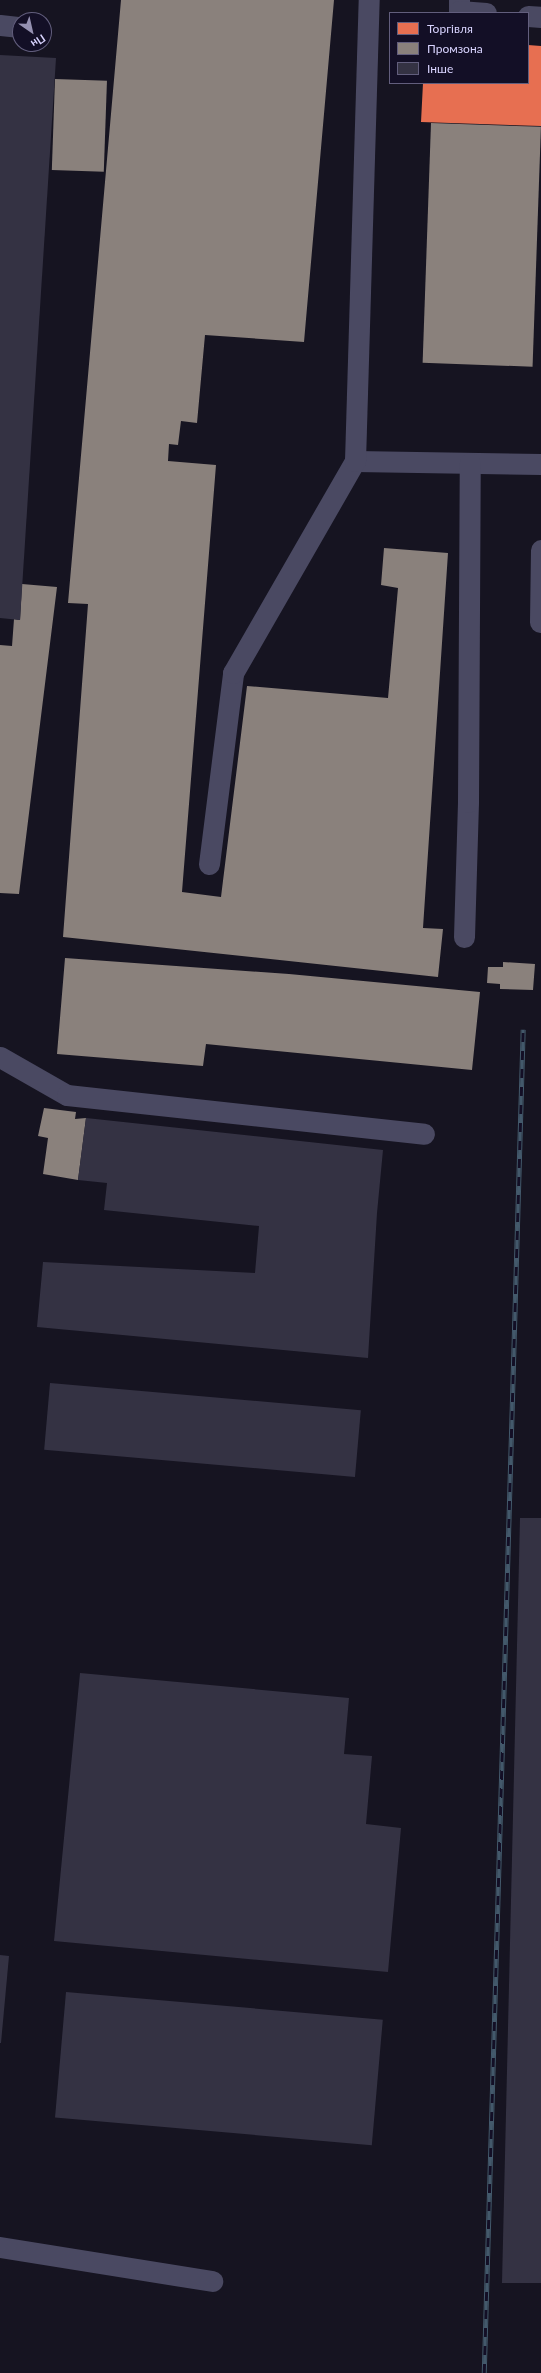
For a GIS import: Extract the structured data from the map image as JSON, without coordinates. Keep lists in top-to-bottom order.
{
  "legend": ["Торгівля", "Промзона", "Інше"],
  "north": "bottom right"
}
